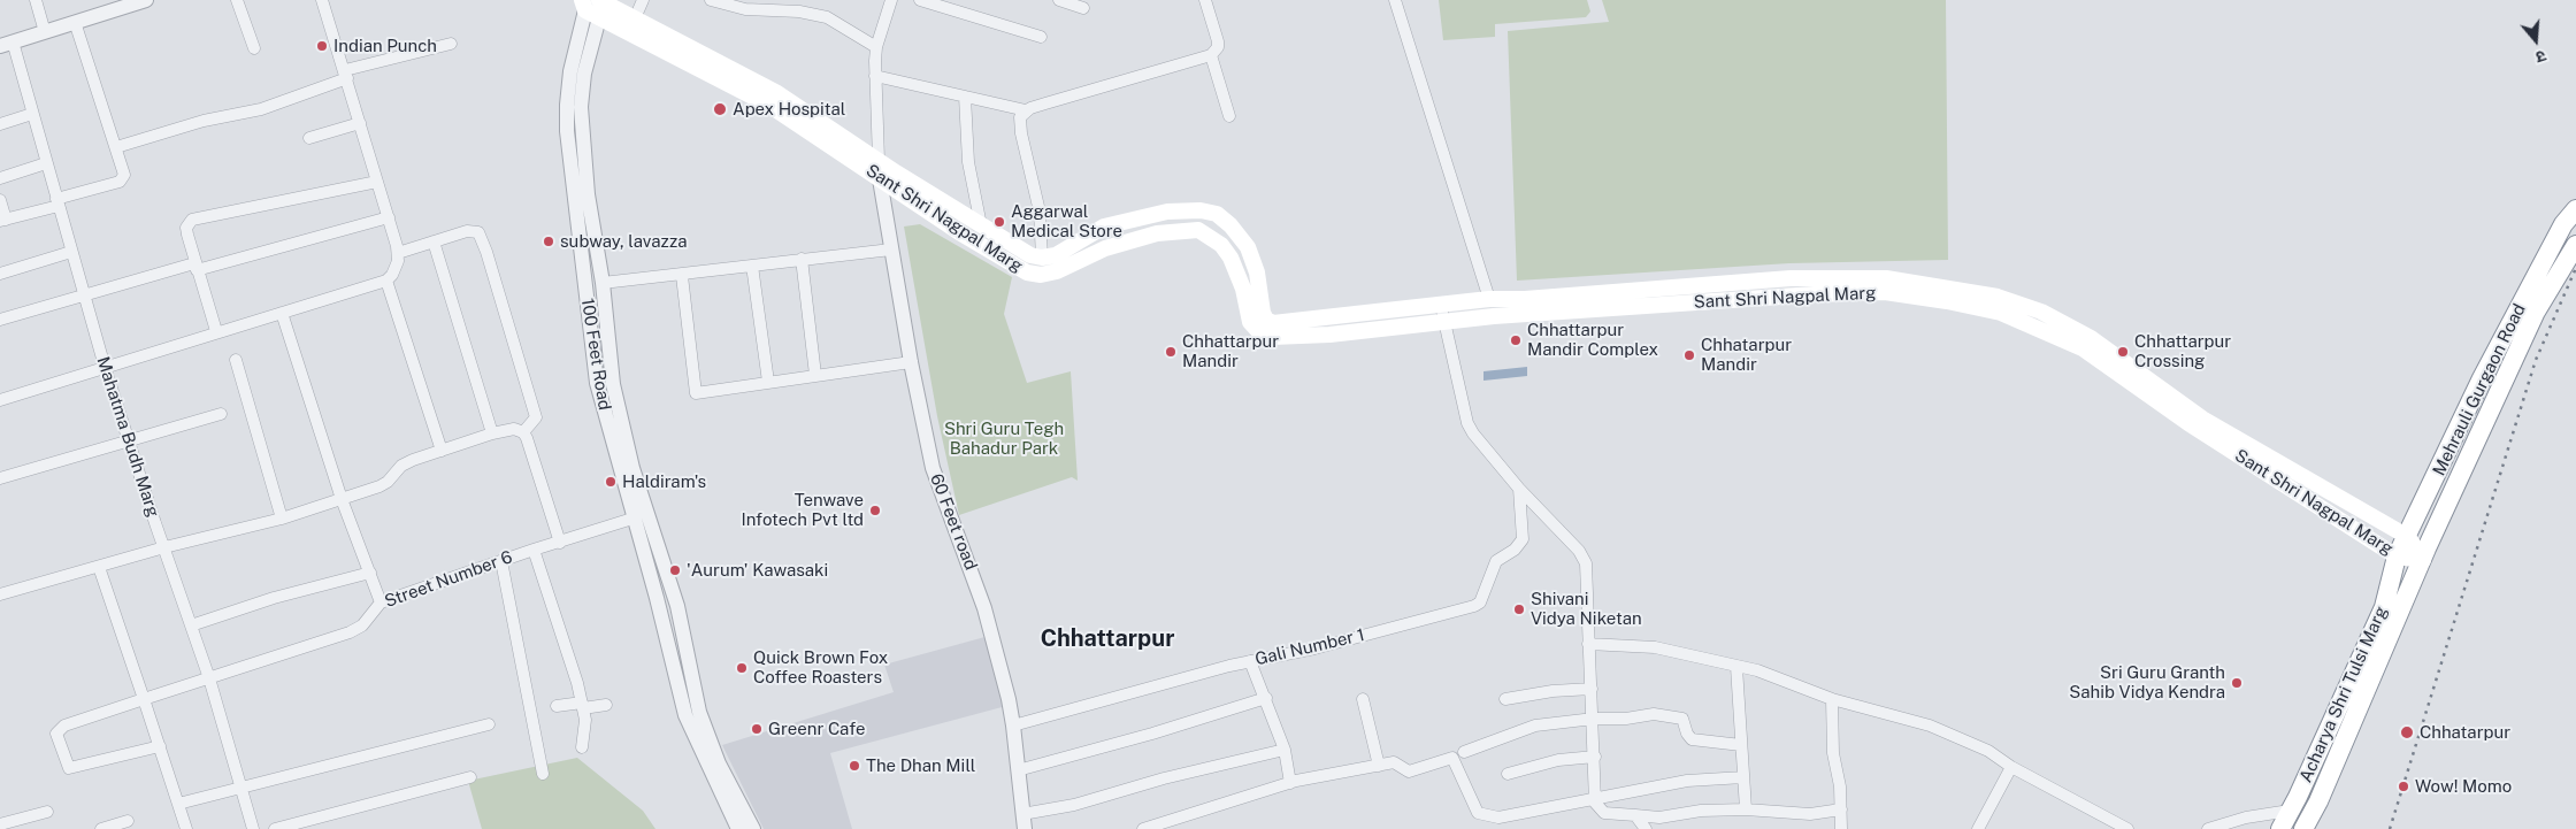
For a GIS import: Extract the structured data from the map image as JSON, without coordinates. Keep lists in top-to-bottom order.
{
  "streets": {
    "highway": ["Mehrauli Gurgaon Road", "Acharya Shri Tulsi Marg"],
    "main road": ["Sant Shri Nagpal Marg"],
    "street": [
      "100 Feet Road",
      "Mahatma Budh Marg",
      "60 Feet road",
      "Street Number 6",
      "Gali Number 1"
    ]
  },
  "crossings": [
    ["Sant Shri Nagpal Marg", "100 Feet Road"],
    ["Sant Shri Nagpal Marg", "Mehrauli Gurgaon Road"],
    ["Sant Shri Nagpal Marg", "60 Feet road"],
    ["Sant Shri Nagpal Marg", "Acharya Shri Tulsi Marg"],
    ["100 Feet Road", "Street Number 6"],
    ["Mehrauli Gurgaon Road", "Acharya Shri Tulsi Marg"],
    ["Mahatma Budh Marg", "Street Number 6"],
    ["60 Feet road", "Gali Number 1"]
  ],
  "districts": ["Chhattarpur"],
  "parks": ["Shri Guru Tegh Bahadur Park"],
  "places": [
    "Indian Punch",
    "Apex Hospital",
    "Aggarwal Medical Store",
    "subway, lavazza",
    "Chhattarpur Mandir Complex",
    "Chhattarpur Mandir",
    "Chhattarpur Crossing",
    "Chhatarpur Mandir",
    "Haldiram's",
    "Tenwave Infotech Pvt ltd",
    "'Aurum' Kawasaki",
    "Shivani Vidya Niketan",
    "Quick Brown Fox Coffee Roasters",
    "Sri Guru Granth Sahib Vidya Kendra",
    "Greenr Cafe",
    "Chhatarpur",
    "The Dhan Mill",
    "Wow! Momo"
  ],
  "north": "bottom"
}
